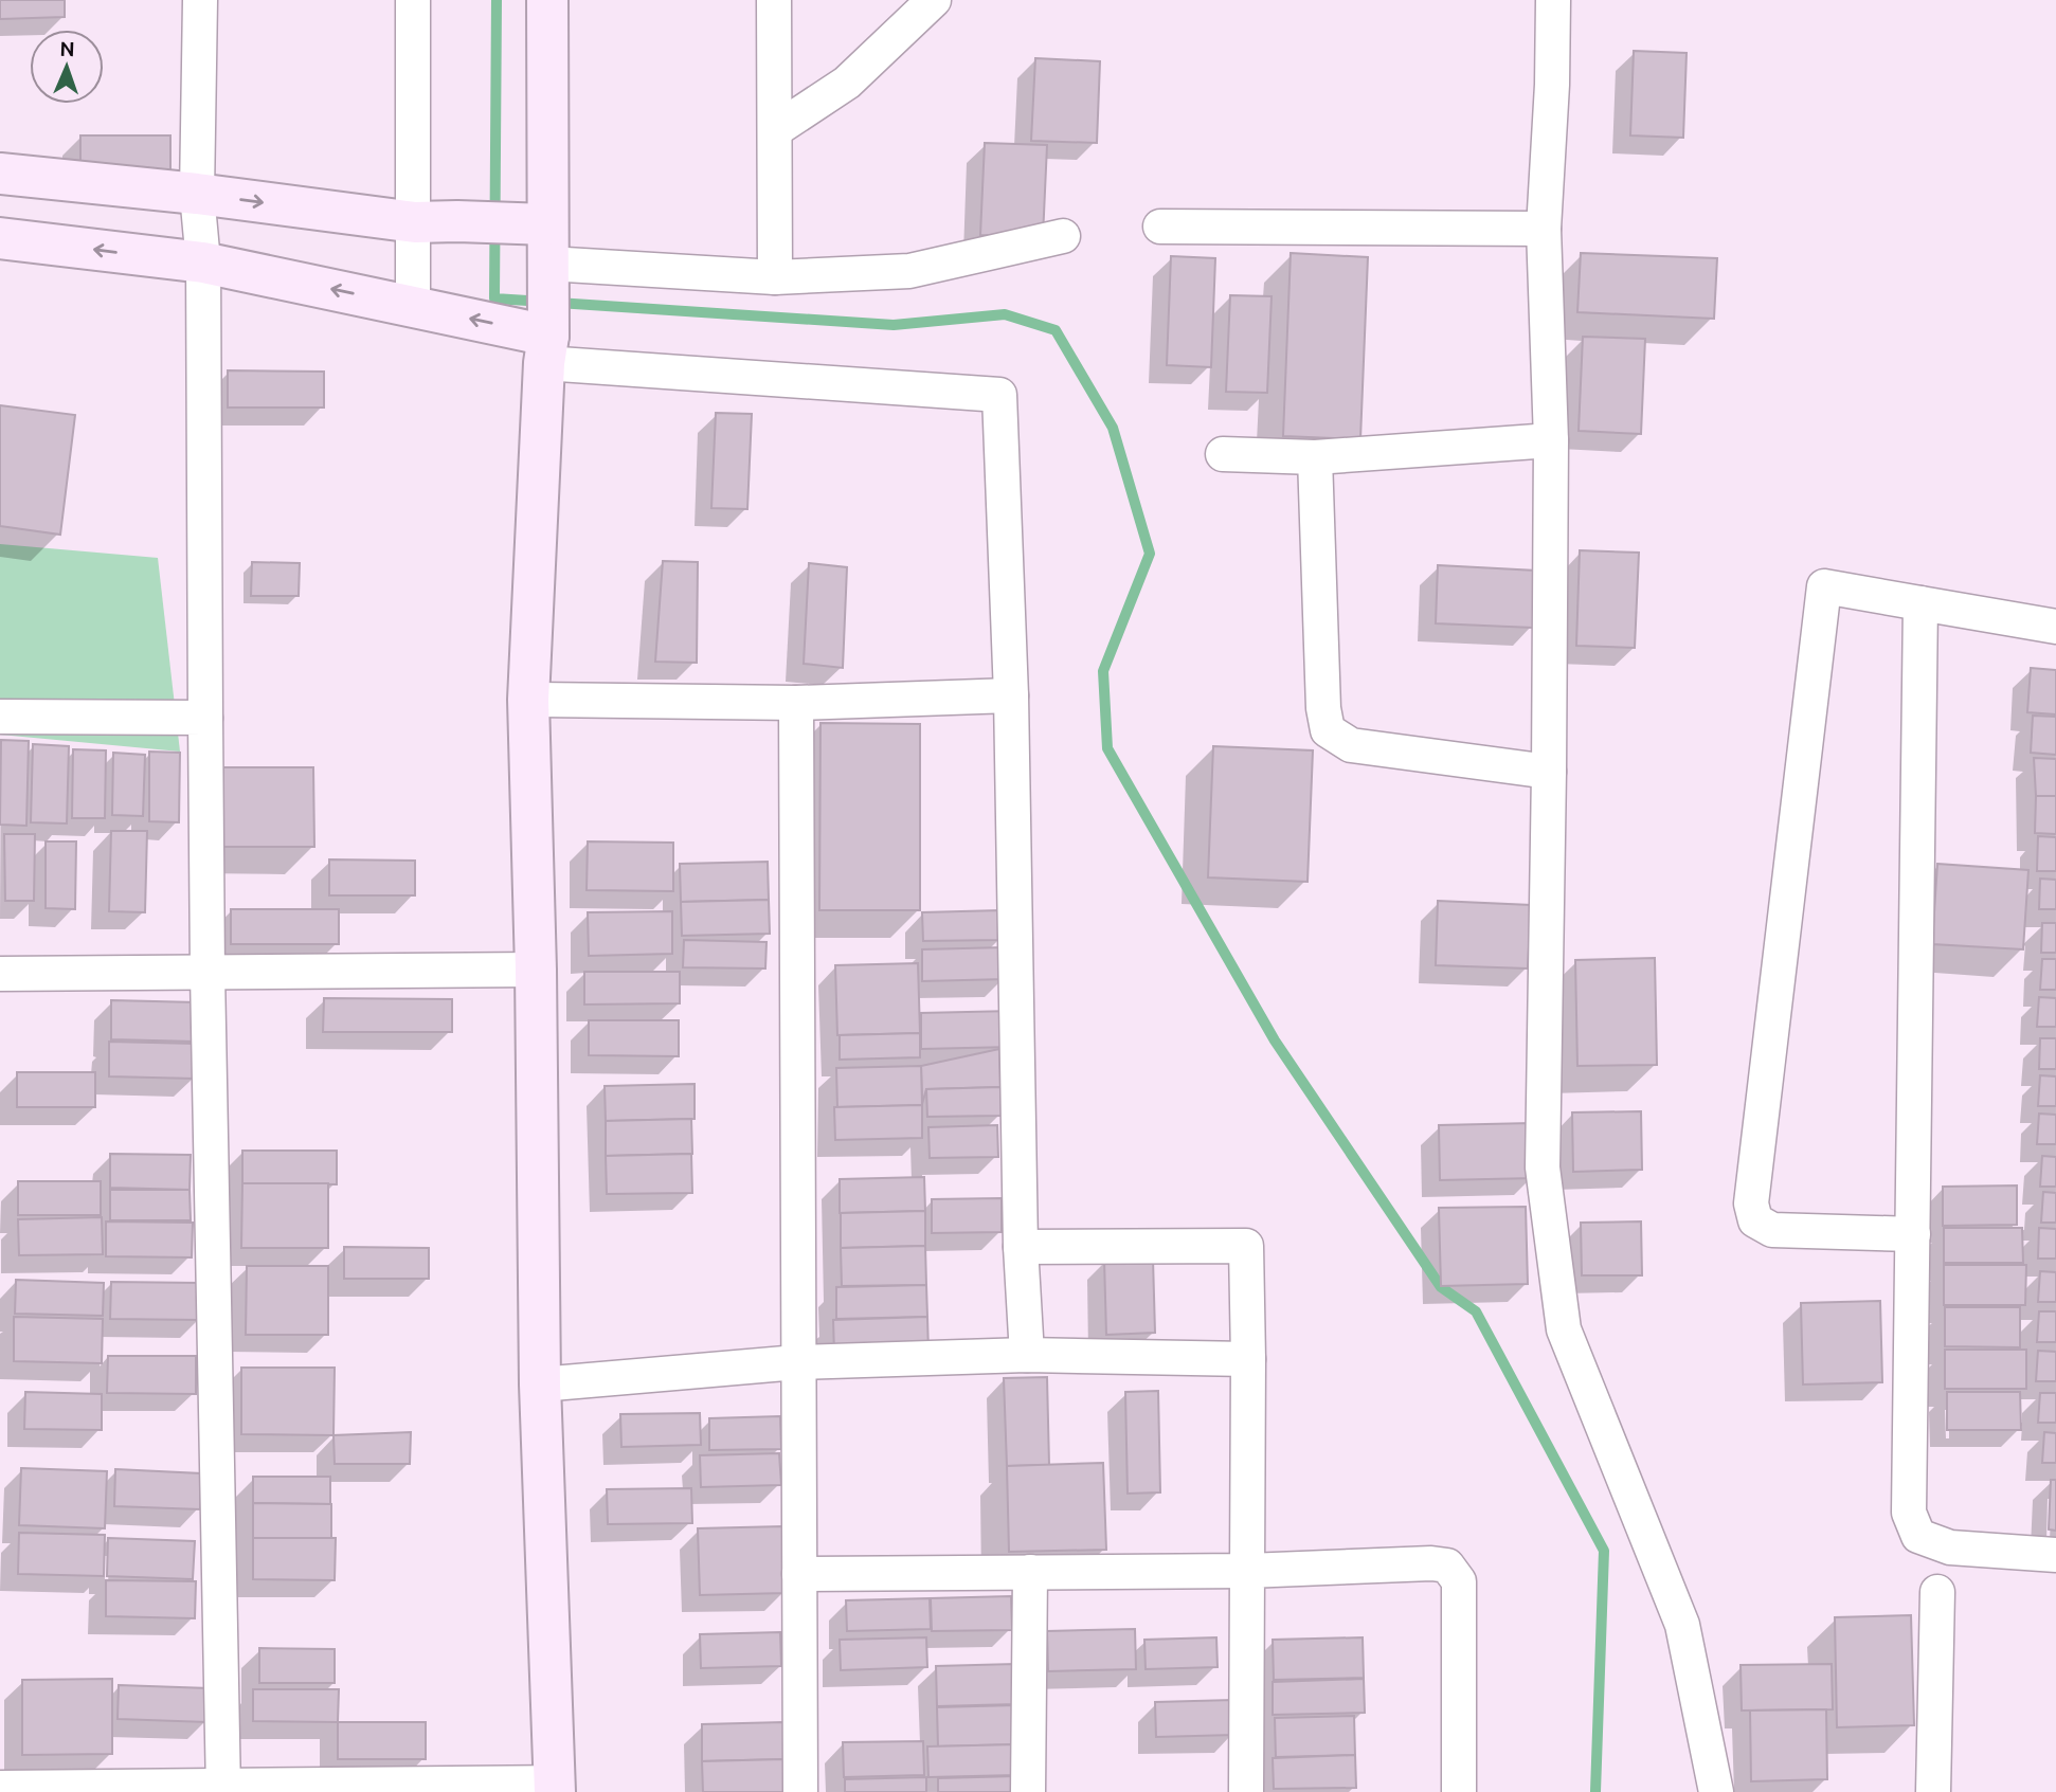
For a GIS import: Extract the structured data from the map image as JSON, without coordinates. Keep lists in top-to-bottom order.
{
  "north": "top"
}
